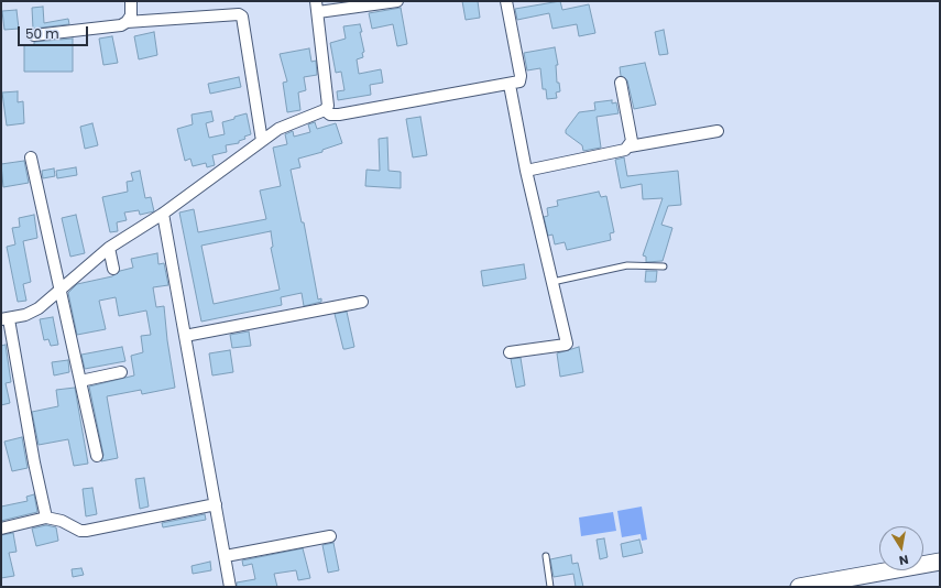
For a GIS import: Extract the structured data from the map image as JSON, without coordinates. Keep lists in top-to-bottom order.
{
  "scale_bar": "50 m",
  "north": "bottom"
}
